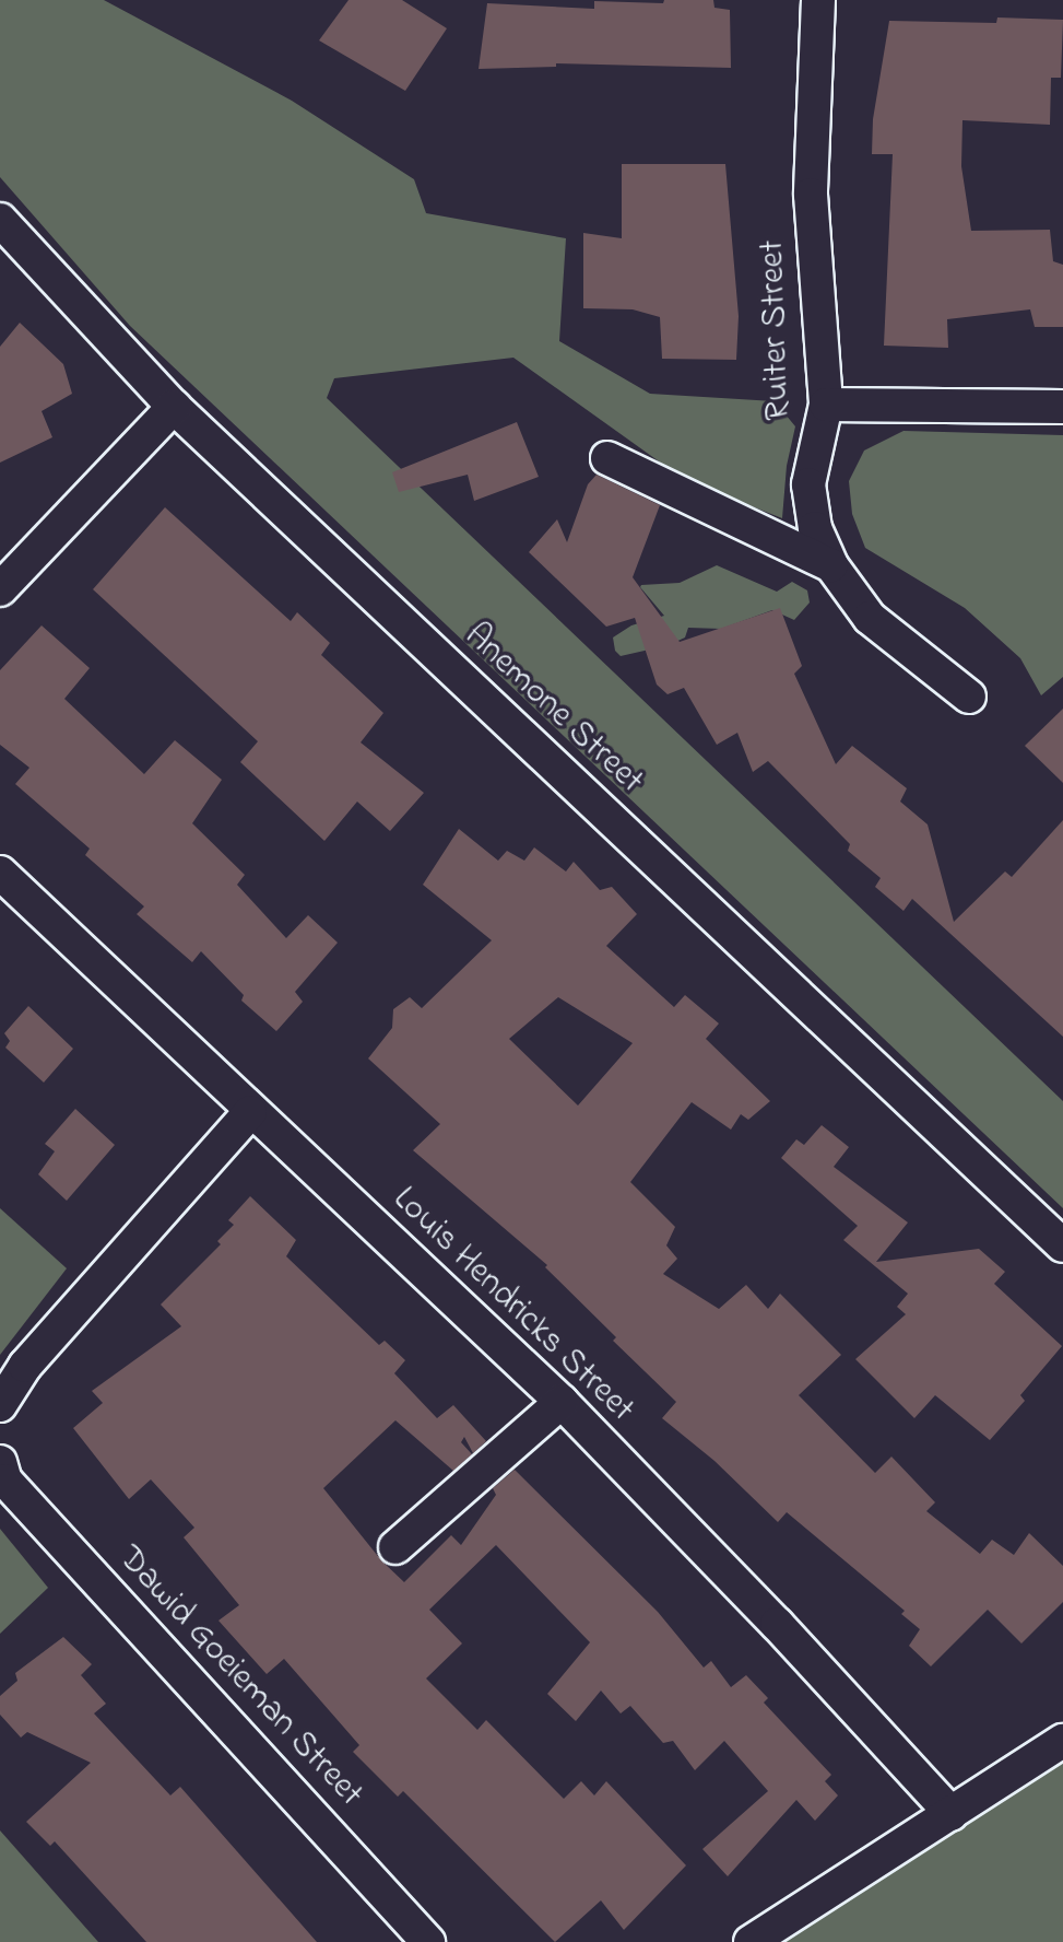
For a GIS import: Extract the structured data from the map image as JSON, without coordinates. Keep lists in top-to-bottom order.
{
  "streets": {
    "street": [
      "Ruiter Street",
      "Anemone Street",
      "Louis Hendricks Street",
      "Dawid Goeieman Street"
    ]
  }
}
